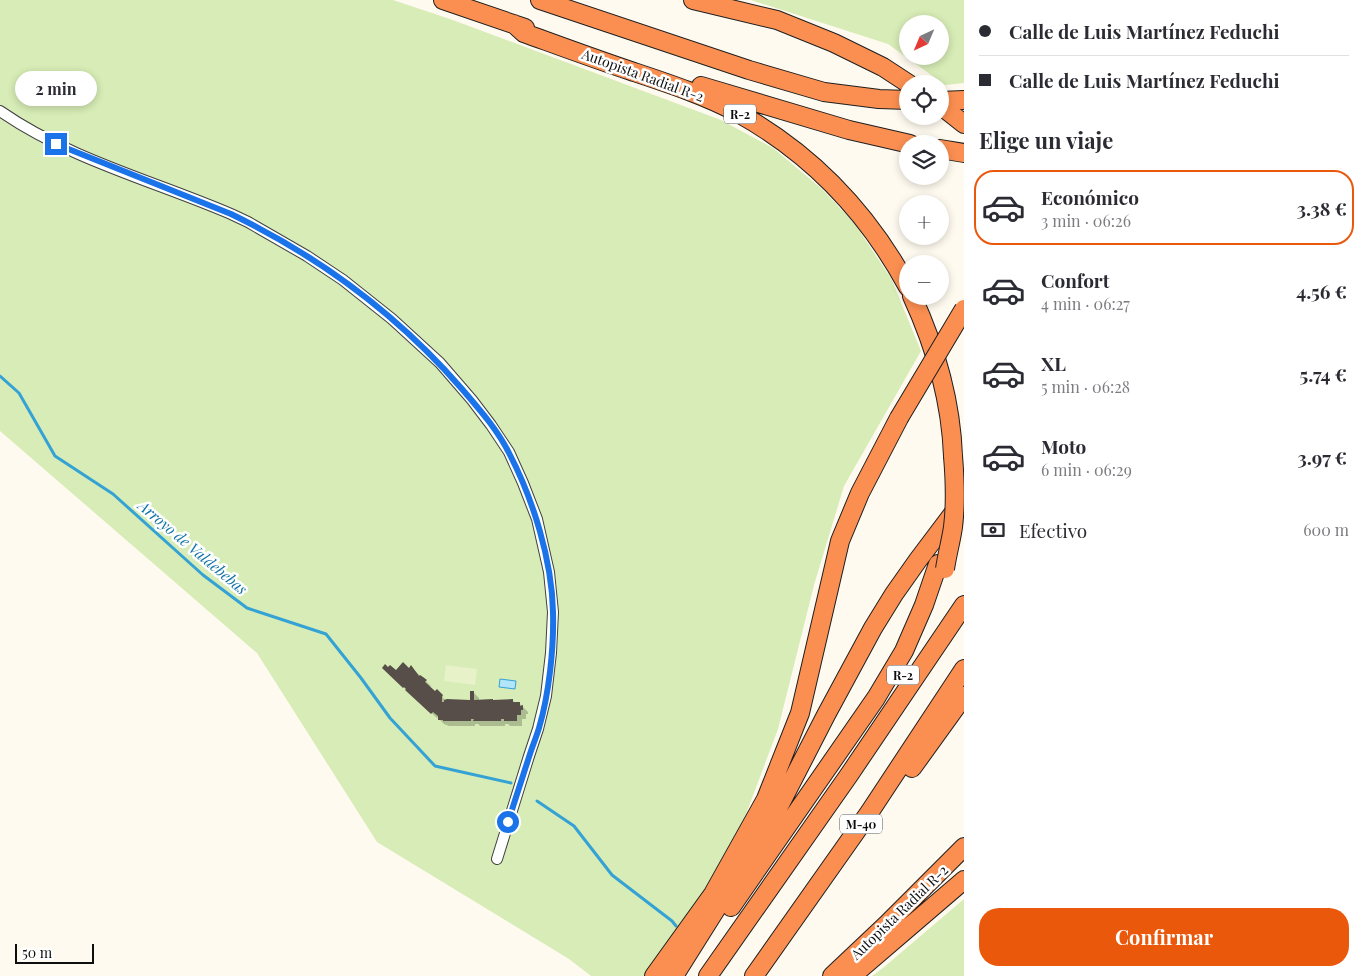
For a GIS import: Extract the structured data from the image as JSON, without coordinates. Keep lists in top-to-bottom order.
{
  "streets": {
    "highway": ["Autopista Radial R-2", "R-2", "M-40"]
  },
  "crossings": [
    ["R-2", "M-40"]
  ],
  "water": ["Arroyo de Valdebebas"],
  "scale_bar": "50 m",
  "north": "bottom left",
  "page": {
    "banner": ["Calle de Luis Martínez Feduchi", "Calle de Luis Martínez Feduchi"],
    "map_buttons": ["+", "−"],
    "bubble": "2 min",
    "heading": "Elige un viaje",
    "list": [
      {
        "name": "Económico",
        "note": "3 min · 06:26",
        "value": "3.38 €"
      },
      {
        "name": "Confort",
        "note": "4 min · 06:27",
        "value": "4.56 €"
      },
      {
        "name": "XL",
        "note": "5 min · 06:28",
        "value": "5.74 €"
      },
      {
        "name": "Moto",
        "note": "6 min · 06:29",
        "value": "3.97 €"
      }
    ],
    "pay": ["Efectivo", "600 m"],
    "buttons": "Confirmar",
    "scale": "50 m"
  }
}
